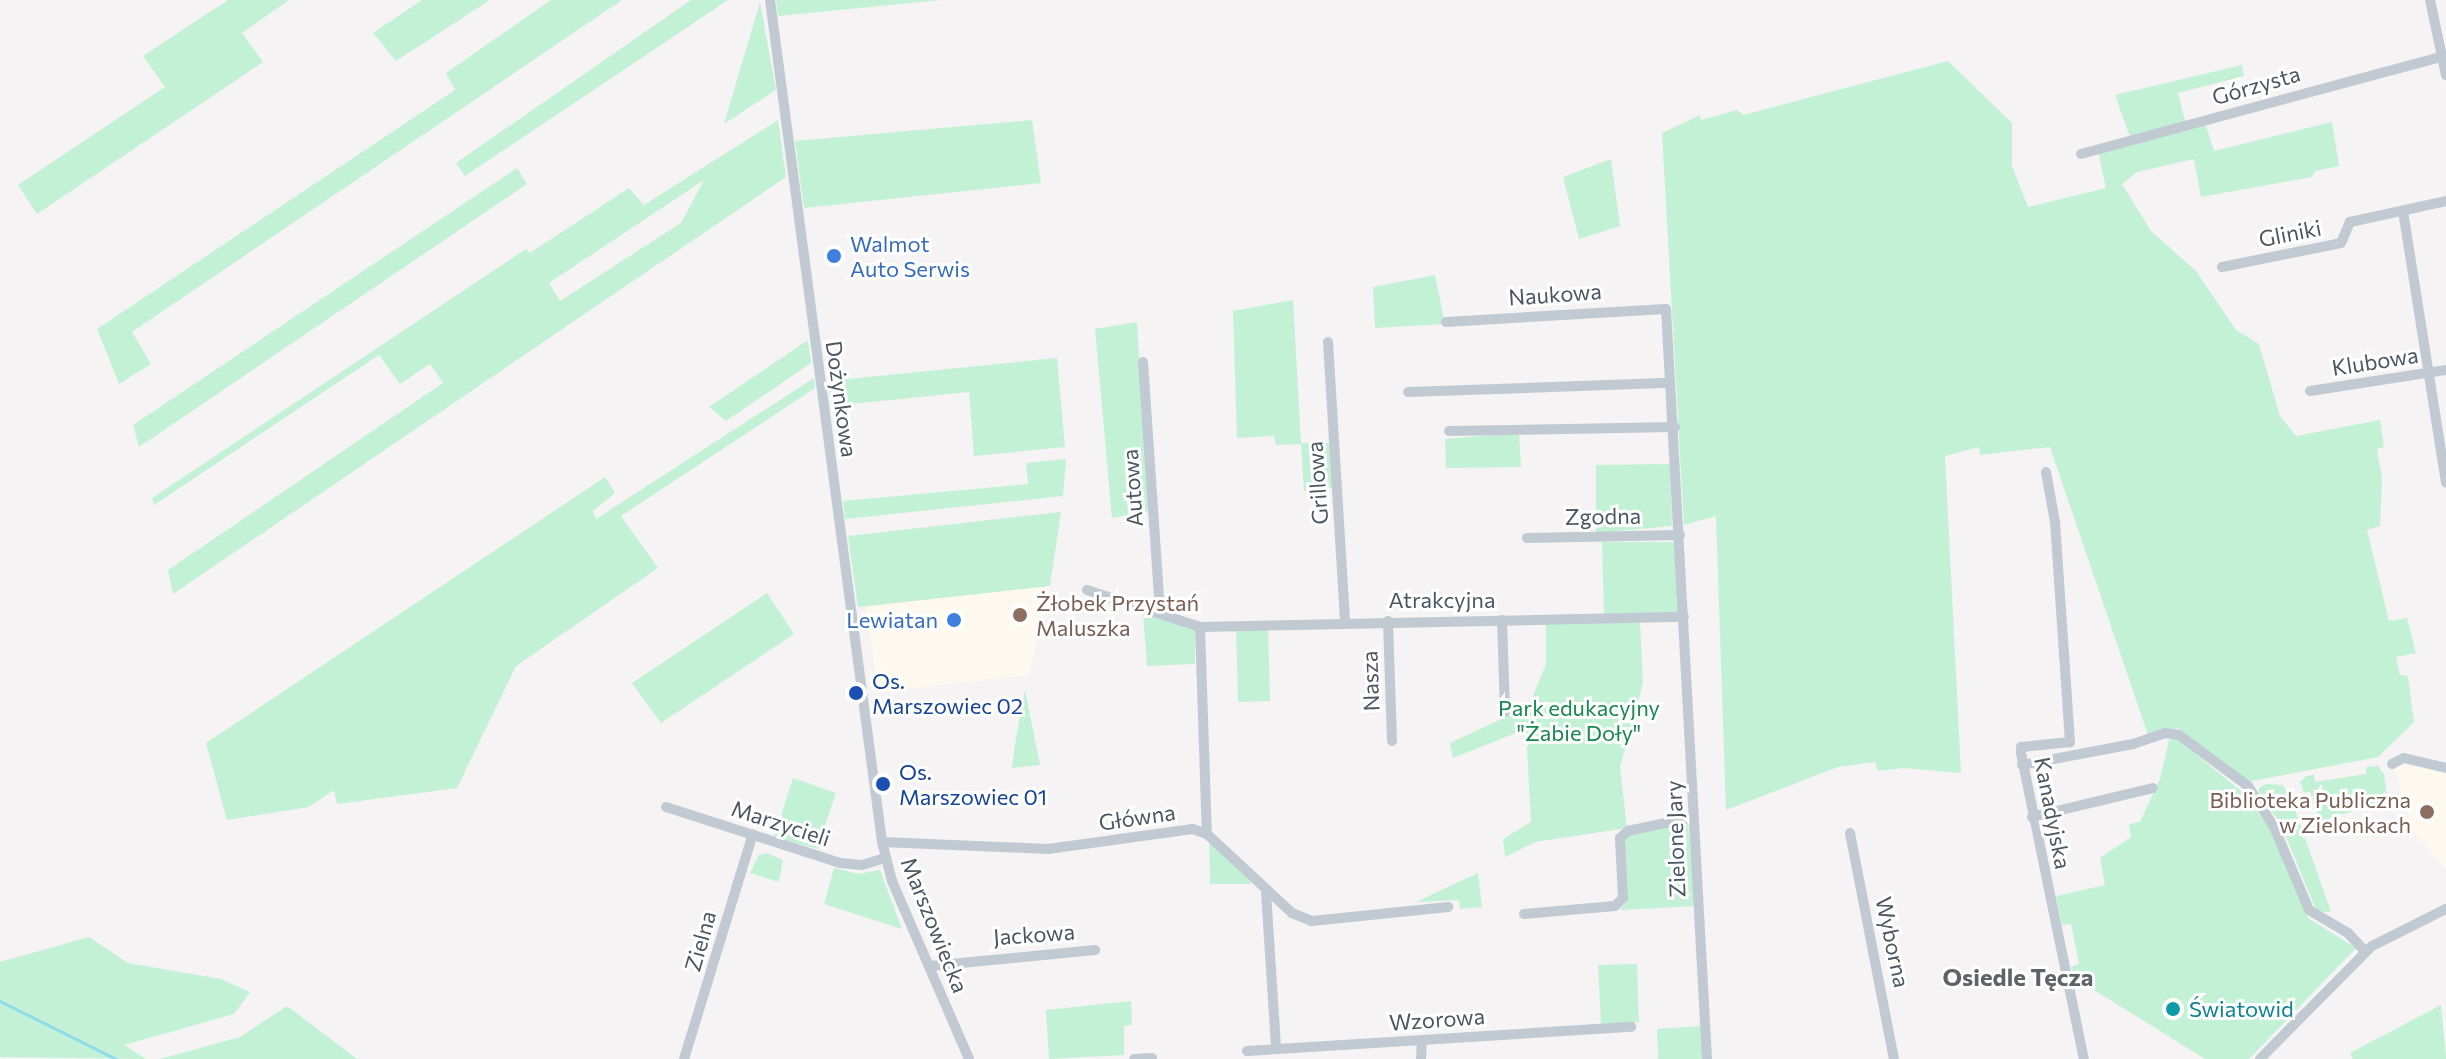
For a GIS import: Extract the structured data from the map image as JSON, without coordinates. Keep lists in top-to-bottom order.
{
  "streets": {
    "street": [
      "Górzysta",
      "Gliniki",
      "Naukowa",
      "Klubowa",
      "Dożynkowa",
      "Grillowa",
      "Autowa",
      "Zgodna",
      "Atrakcyjna",
      "Nasza",
      "Kanadyjska",
      "Główna",
      "Marzycieli",
      "Zielone Jary",
      "Marszowiecka",
      "Jackowa",
      "Zielna",
      "Wyborna",
      "Wzorowa"
    ]
  },
  "crossings": [
    ["Naukowa", "Zielone Jary"],
    ["Dożynkowa", "Marszowiecka"],
    ["Grillowa", "Atrakcyjna"],
    ["Zgodna", "Zielone Jary"],
    ["Atrakcyjna", "Nasza"],
    ["Atrakcyjna", "Zielone Jary"],
    ["Główna", "Marszowiecka"],
    ["Marzycieli", "Marszowiecka"],
    ["Marzycieli", "Zielna"],
    ["Marszowiecka", "Jackowa"]
  ],
  "districts": ["Osiedle Tęcza"],
  "parks": ["Park edukacyjny \"Żabie Doły\""],
  "places": [
    "Walmot Auto Serwis",
    "Żłobek Przystań Maluszka",
    "Lewiatan",
    "Os. Marszowiec 02",
    "Os. Marszowiec 01",
    "Biblioteka Publiczna w Zielonkach",
    "Światowid"
  ]
}
